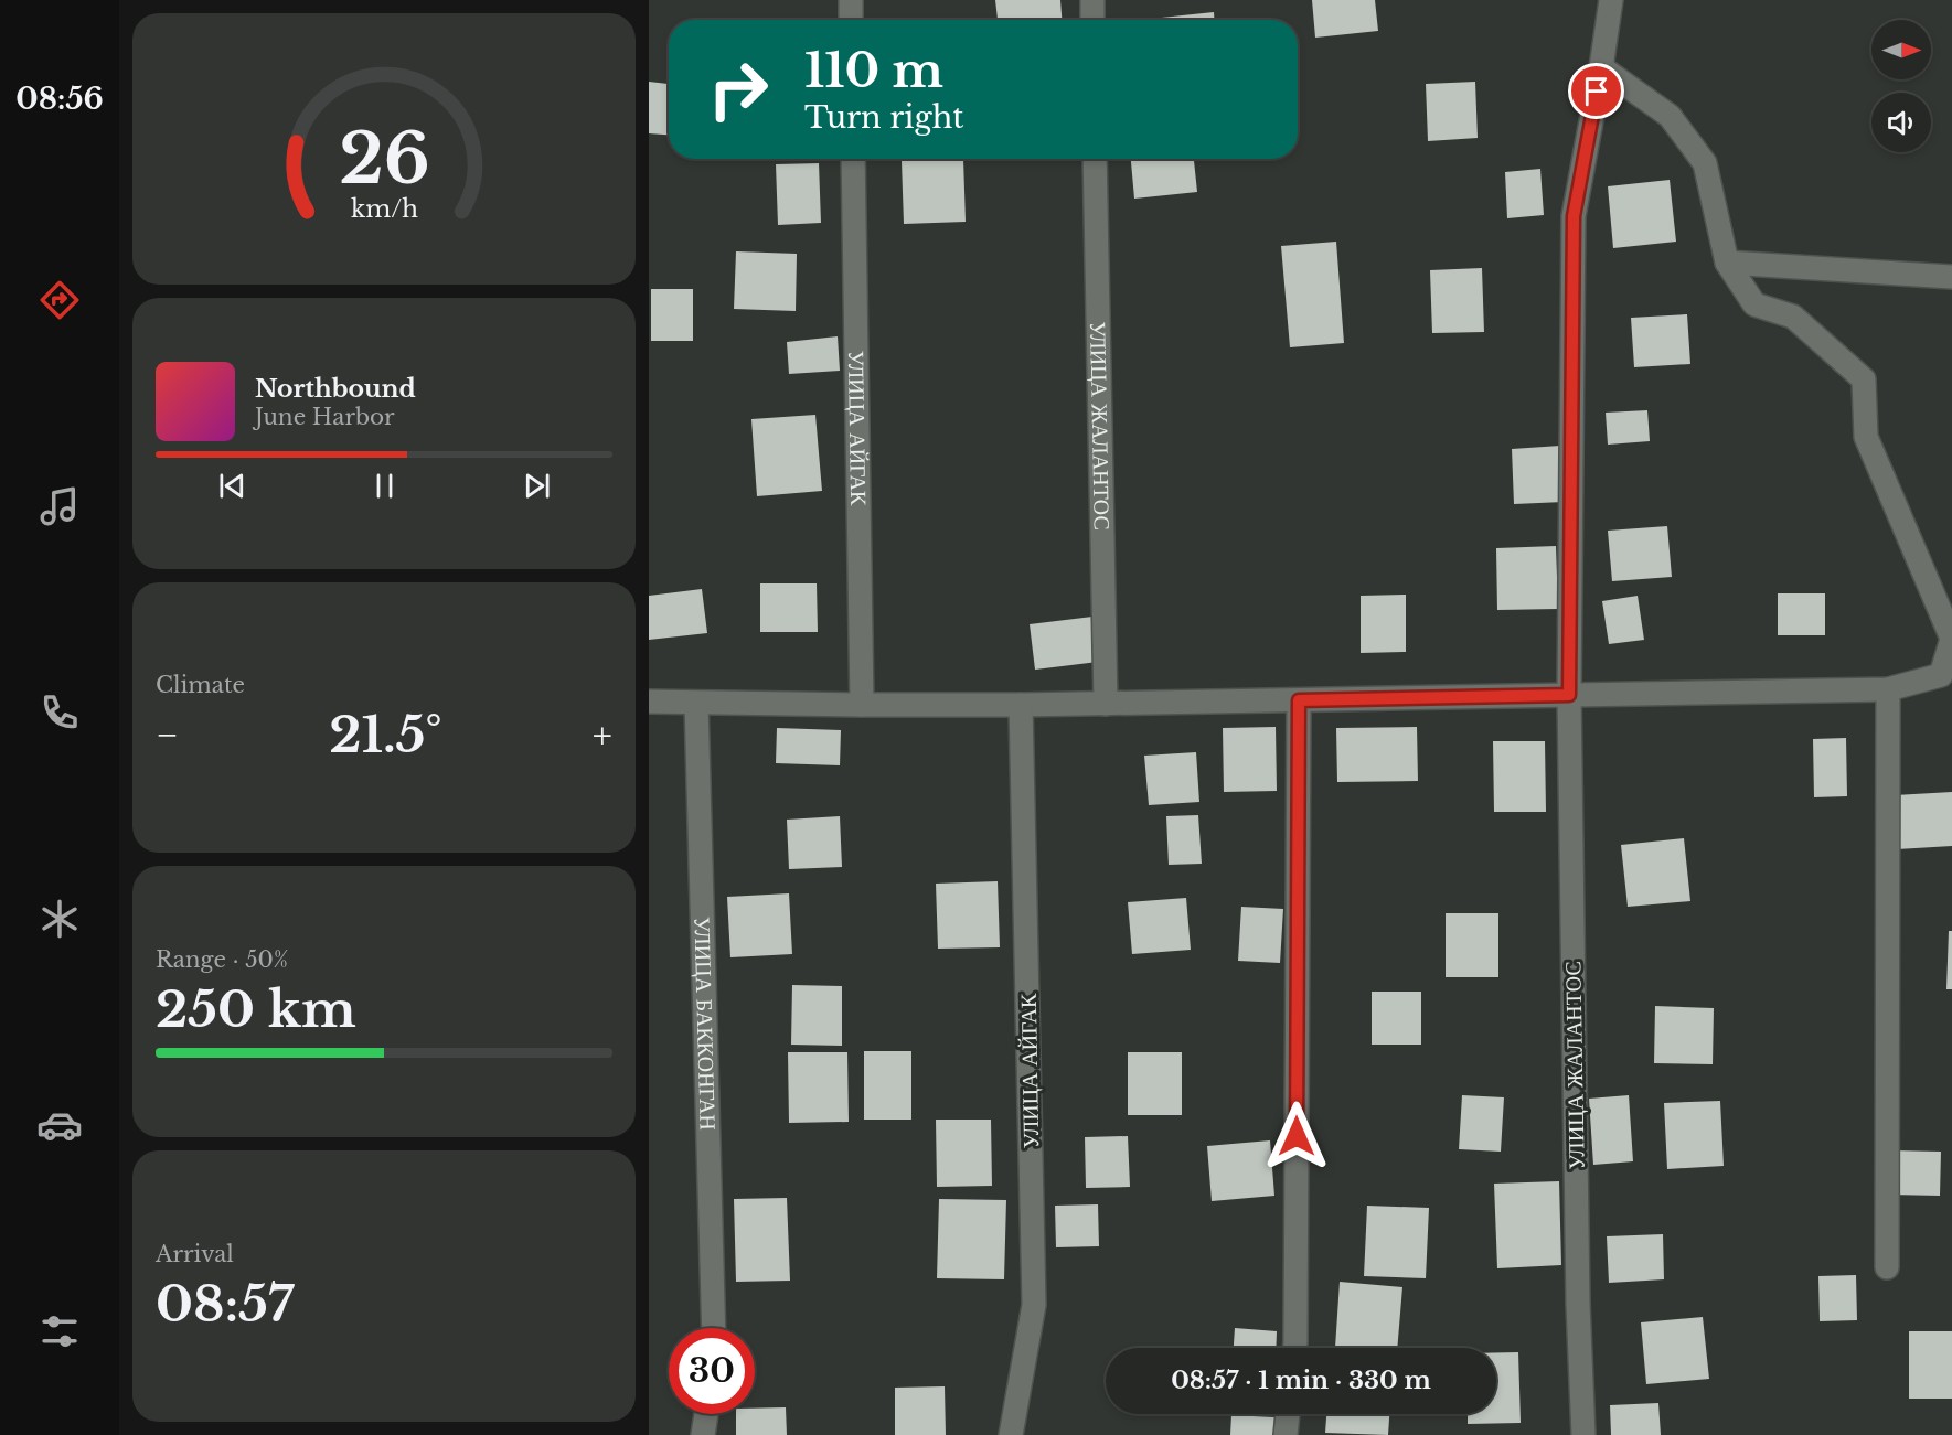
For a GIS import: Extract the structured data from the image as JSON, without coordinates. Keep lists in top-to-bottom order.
{
  "streets": {
    "street": ["УЛИЦА ЖАЛАНТОС", "УЛИЦА АЙГАК", "УЛИЦА БАККОНГАН"]
  },
  "north": "right",
  "page": {
    "tabs": "08:56",
    "turn": ["110 m", "Turn right"],
    "song": ["Northbound", "June Harbor"],
    "tile": [
      "Climate",
      ["Range · 50%", "250 km"],
      ["Arrival", "08:57"]
    ],
    "heat": ["−", "21.5°", "+"],
    "limit": "30",
    "trip": "08:57 · 1 min · 330 m",
    "gauge": ["26", "km/h"]
  }
}
